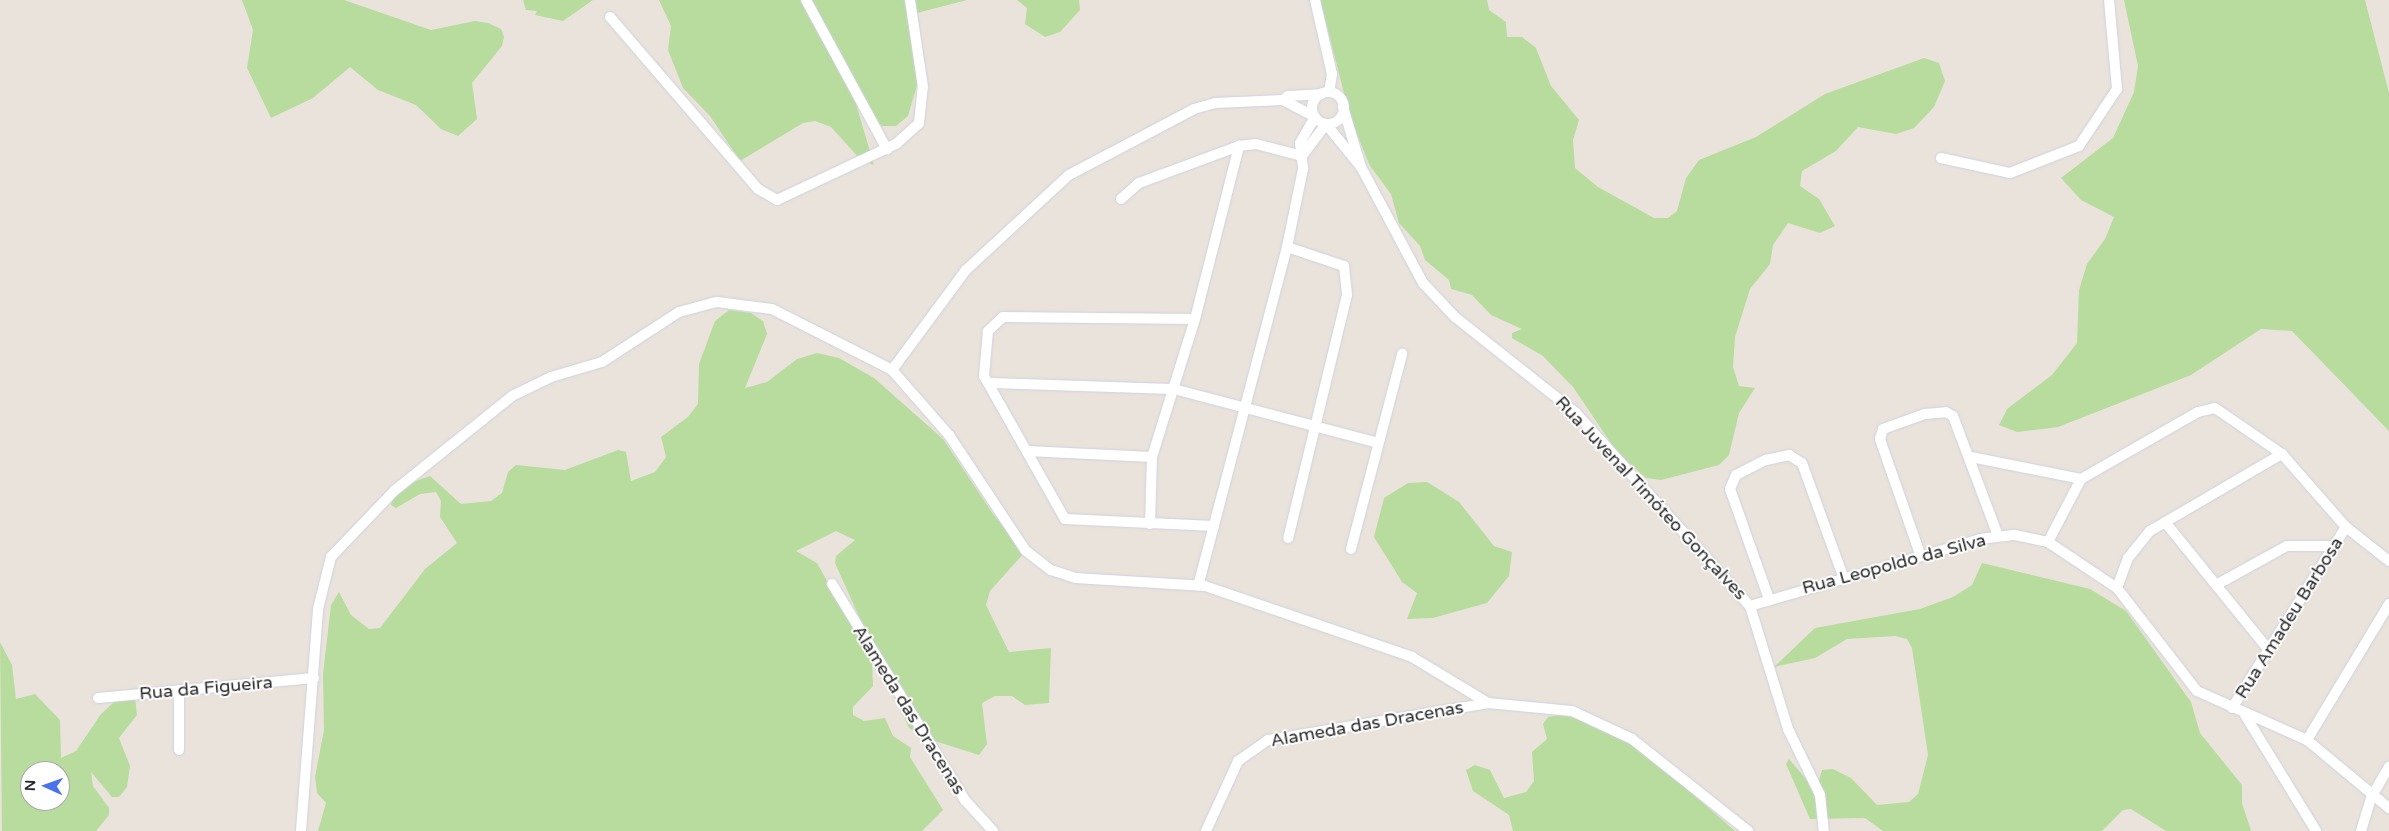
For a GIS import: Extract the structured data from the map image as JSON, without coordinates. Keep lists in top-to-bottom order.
{
  "streets": {
    "street": [
      "Rua Juvenal Timóteo Gonçalves",
      "Rua Leopoldo da Silva",
      "Rua Amadeu Barbosa",
      "Rua da Figueira",
      "Alameda das Dracenas"
    ]
  },
  "crossings": [
    ["Rua Juvenal Timóteo Gonçalves", "Rua Leopoldo da Silva"],
    ["Rua Leopoldo da Silva", "Rua Amadeu Barbosa"]
  ],
  "north": "left"
}
